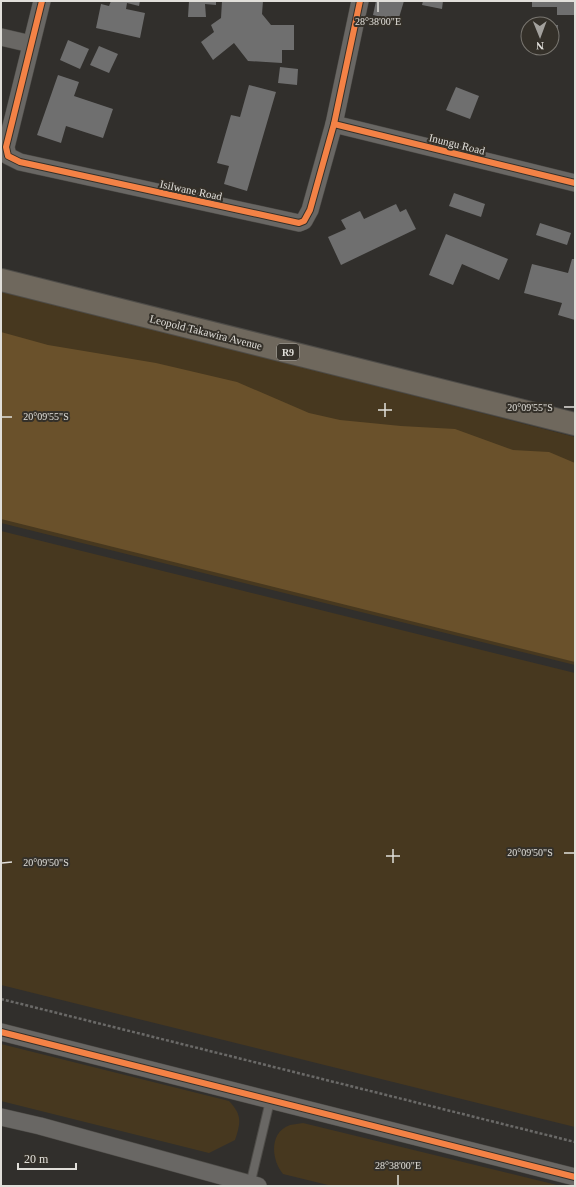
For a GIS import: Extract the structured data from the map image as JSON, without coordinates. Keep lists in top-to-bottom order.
{
  "streets": {
    "highway": ["Leopold Takawira Avenue", "R9"],
    "street": ["Inungu Road", "Isilwane Road"]
  },
  "crossings": [
    ["Inungu Road", "Isilwane Road"]
  ],
  "scale_bar": "20 m",
  "north": "bottom",
  "coordinates": ["28°38'00\"E", "20°09'55\"S", "20°09'50\"S"]
}
